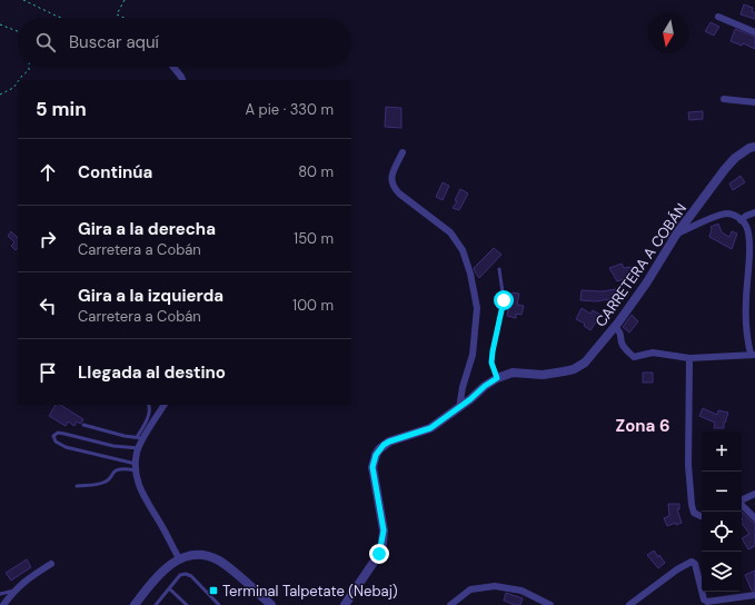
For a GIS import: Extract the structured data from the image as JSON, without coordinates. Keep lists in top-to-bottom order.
{
  "streets": {
    "street": ["CARRETERA A COBÁN"]
  },
  "districts": ["Zona 6"],
  "places": {
    "transit": ["Terminal Talpetate (Nebaj)"]
  },
  "north": "bottom",
  "page": {
    "search": "Buscar aquí",
    "heading": ["5 min", "A pie · 330 m"],
    "list": [
      ["Continúa", "80 m"],
      ["Gira a la derecha", "Carretera a Cobán", "150 m"],
      ["Gira a la izquierda", "Carretera a Cobán", "100 m"],
      "Llegada al destino"
    ],
    "map_buttons": ["+", "−"]
  }
}
